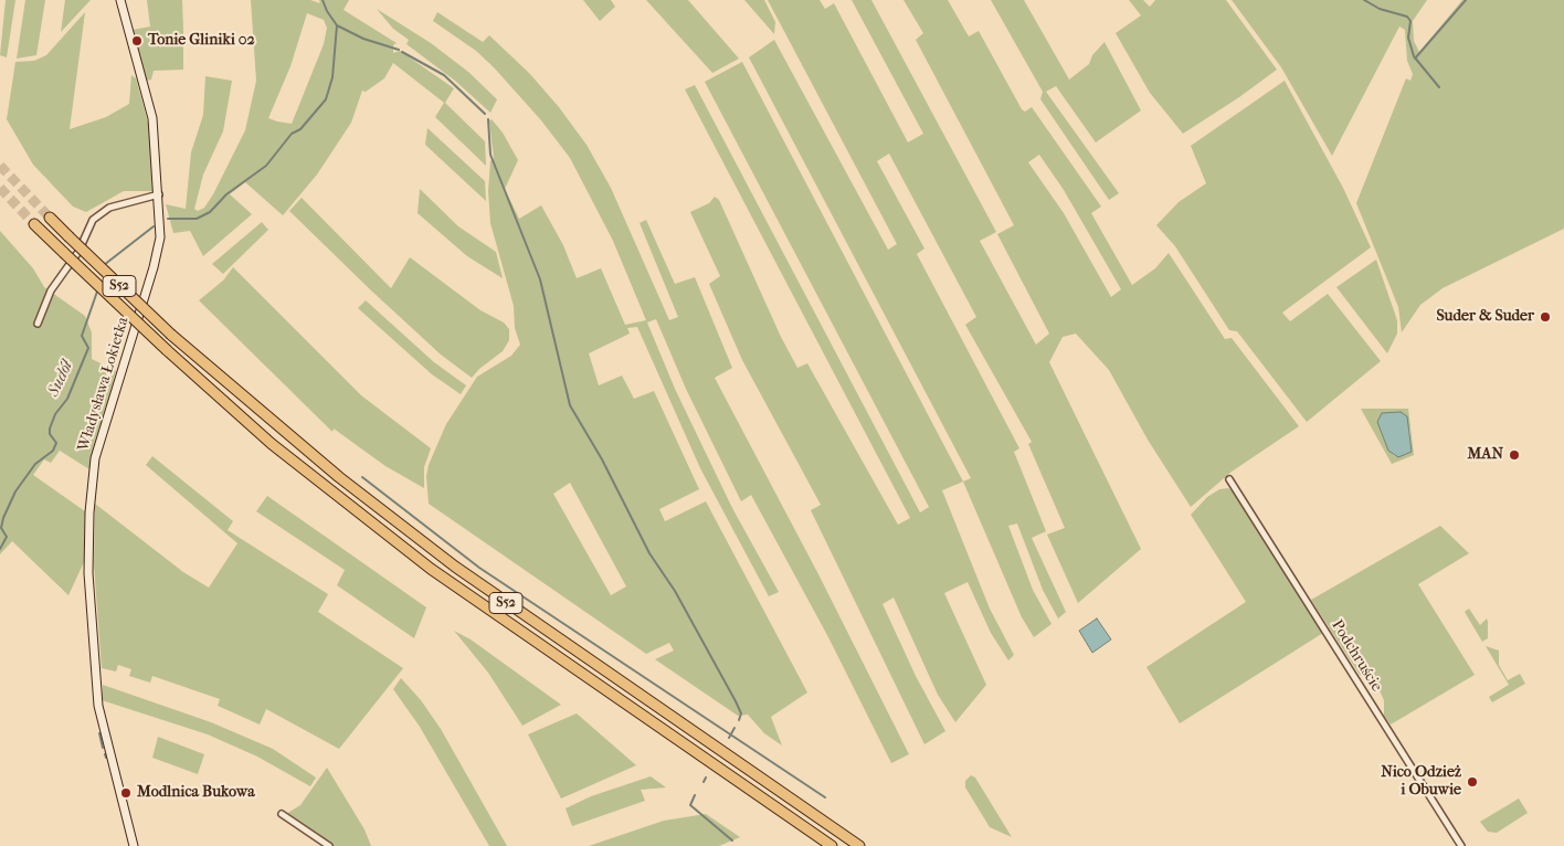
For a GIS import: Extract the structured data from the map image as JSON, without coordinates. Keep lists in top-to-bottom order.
{
  "streets": {
    "highway": ["S52"],
    "street": ["Władysława Łokietka", "Podchruście"]
  },
  "water": ["Sudół"],
  "places": [
    "Tonie Gliniki 02",
    "Suder & Suder",
    "MAN",
    "Nico Odzież i Obuwie",
    "Modlnica Bukowa"
  ]
}
